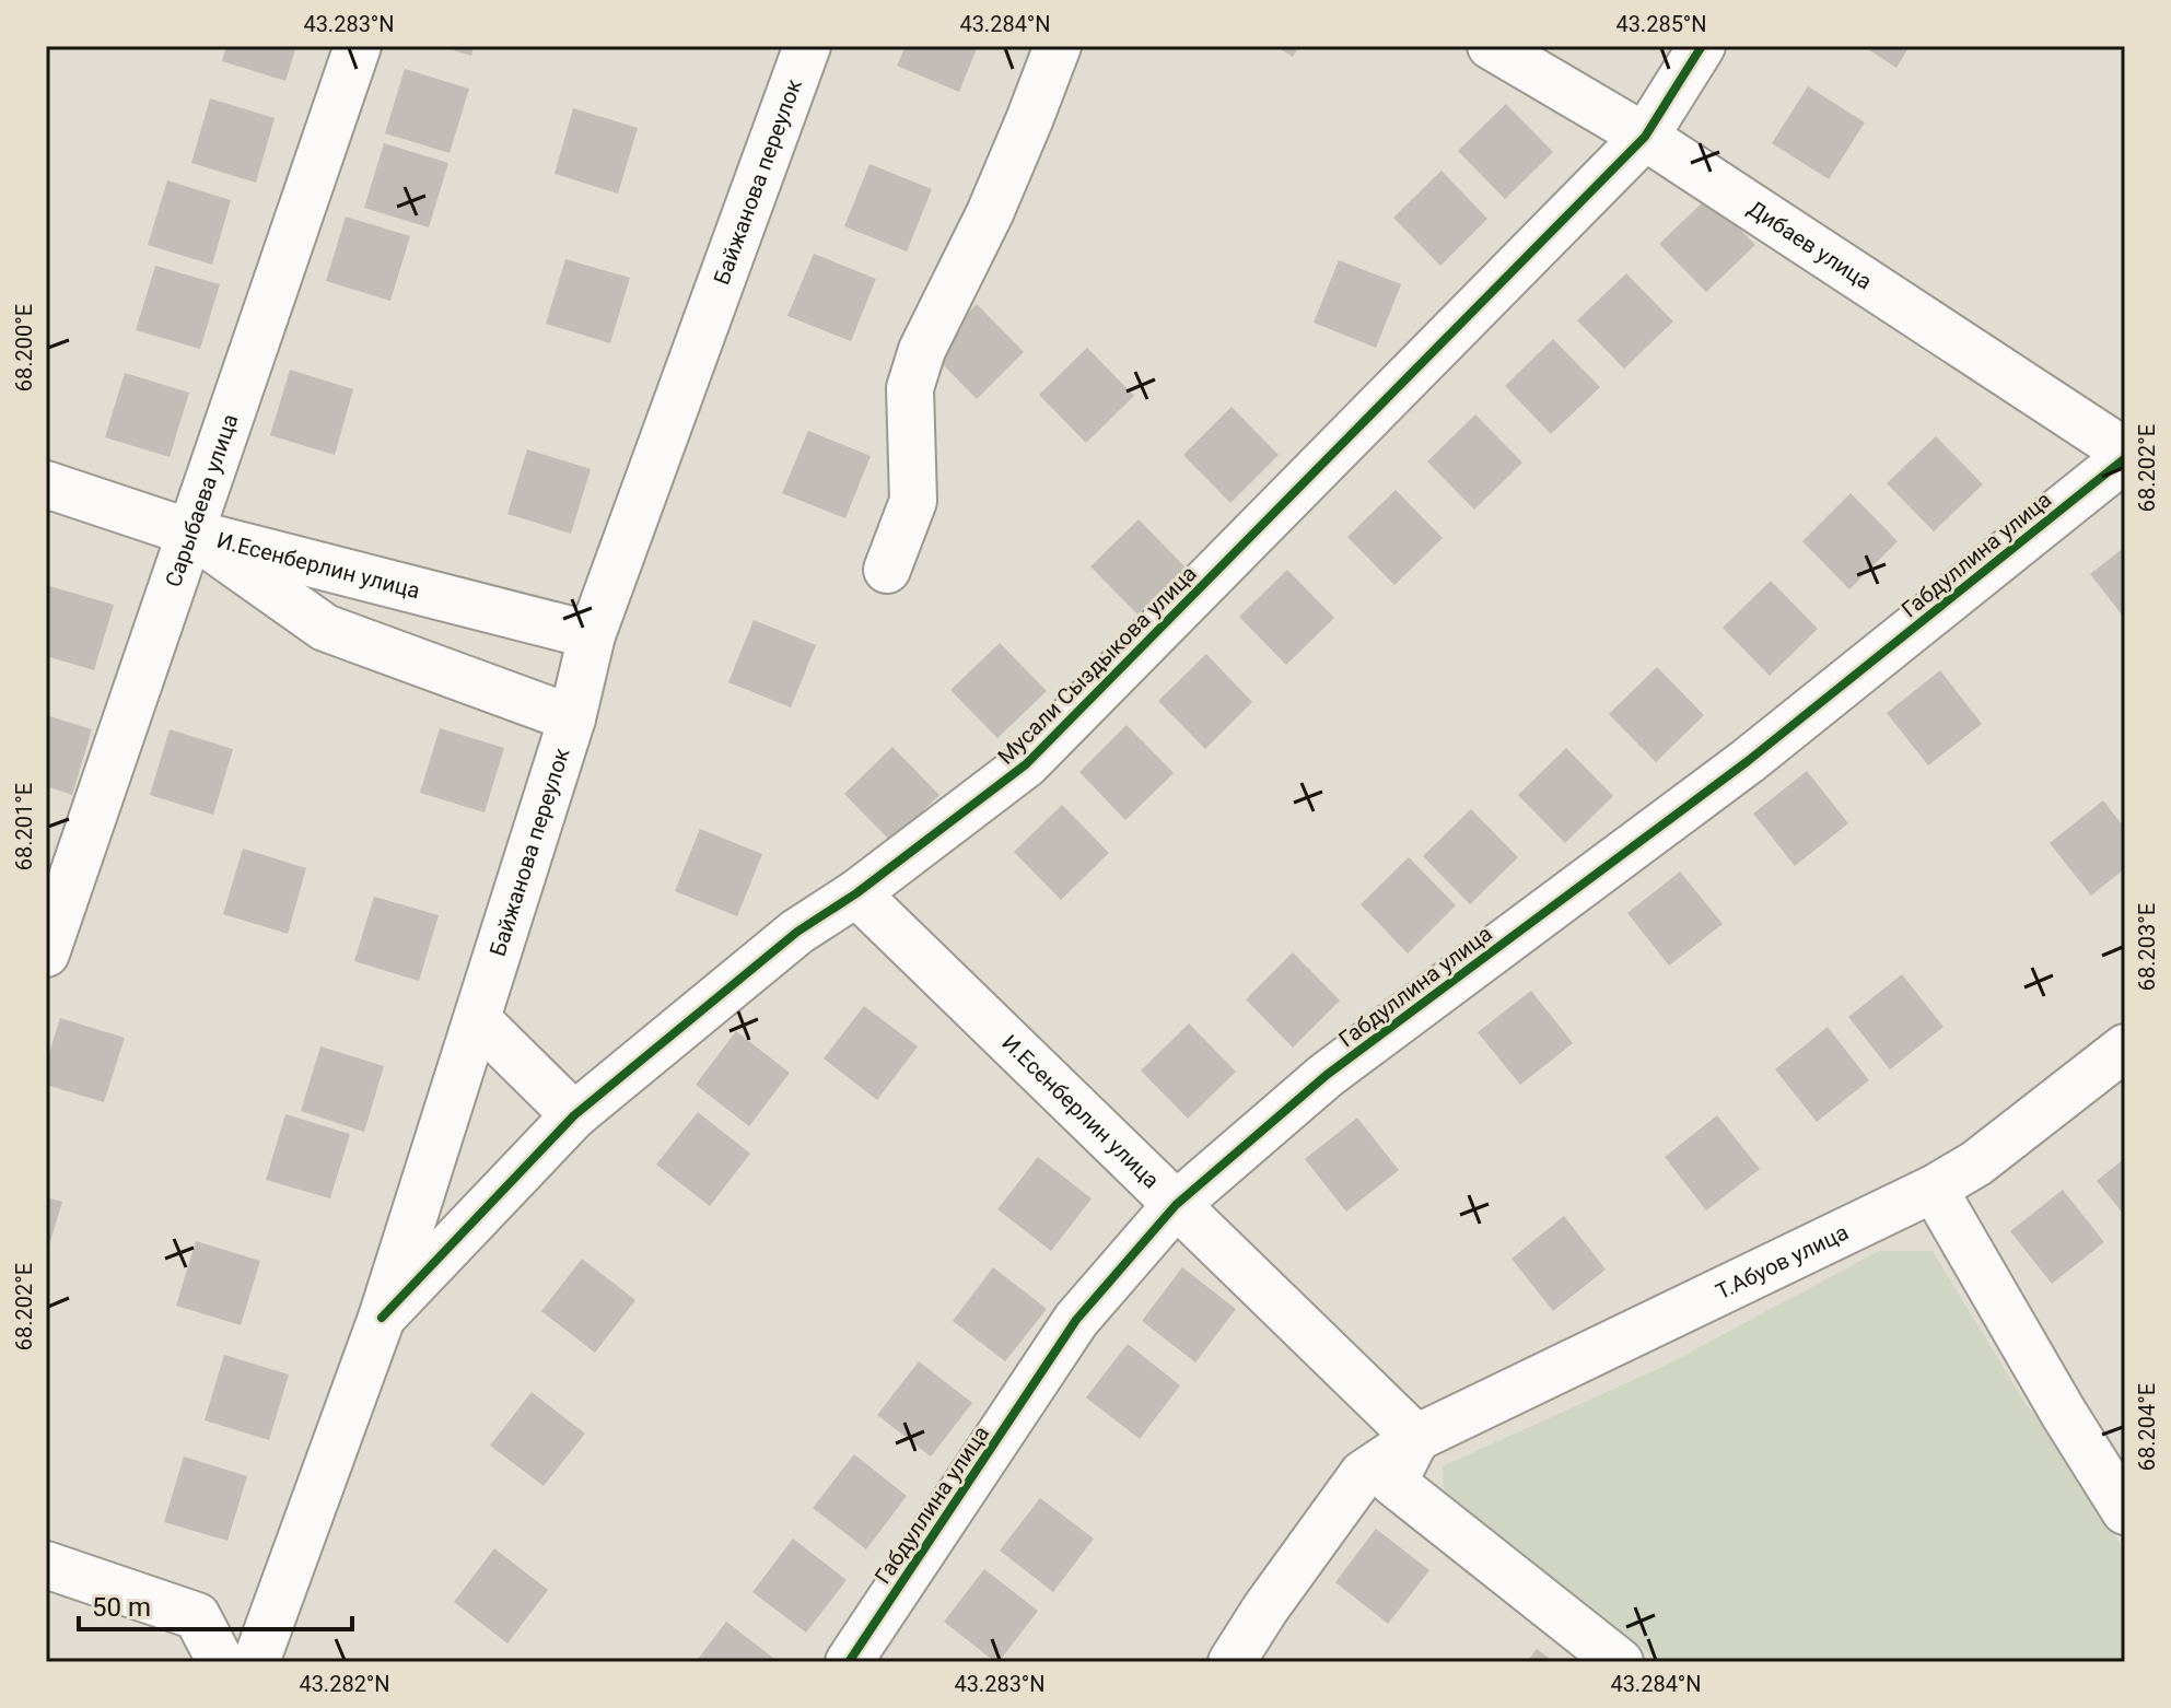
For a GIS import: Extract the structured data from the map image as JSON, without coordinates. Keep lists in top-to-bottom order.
{
  "streets": {
    "street": [
      "Байжанова переулок",
      "Дибаев улица",
      "Сарыбаева улица",
      "Габдуллина улица",
      "И.Есенберлин улица",
      "Мусали Сыздыкова улица",
      "Т.Абуов улица"
    ]
  },
  "crossings": [
    ["Байжанова переулок", "И.Есенберлин улица"],
    ["Байжанова переулок", "Мусали Сыздыкова улица"],
    ["Дибаев улица", "Габдуллина улица"],
    ["Дибаев улица", "Мусали Сыздыкова улица"],
    ["Сарыбаева улица", "И.Есенберлин улица"],
    ["Габдуллина улица", "И.Есенберлин улица"],
    ["И.Есенберлин улица", "Мусали Сыздыкова улица"],
    ["И.Есенберлин улица", "Т.Абуов улица"]
  ],
  "scale_bar": "50 m",
  "coordinates": [
    "43.283°N",
    "43.284°N",
    "43.285°N",
    "68.200°E",
    "68.202°E",
    "68.201°E",
    "68.203°E",
    "68.204°E",
    "43.282°N"
  ]
}
